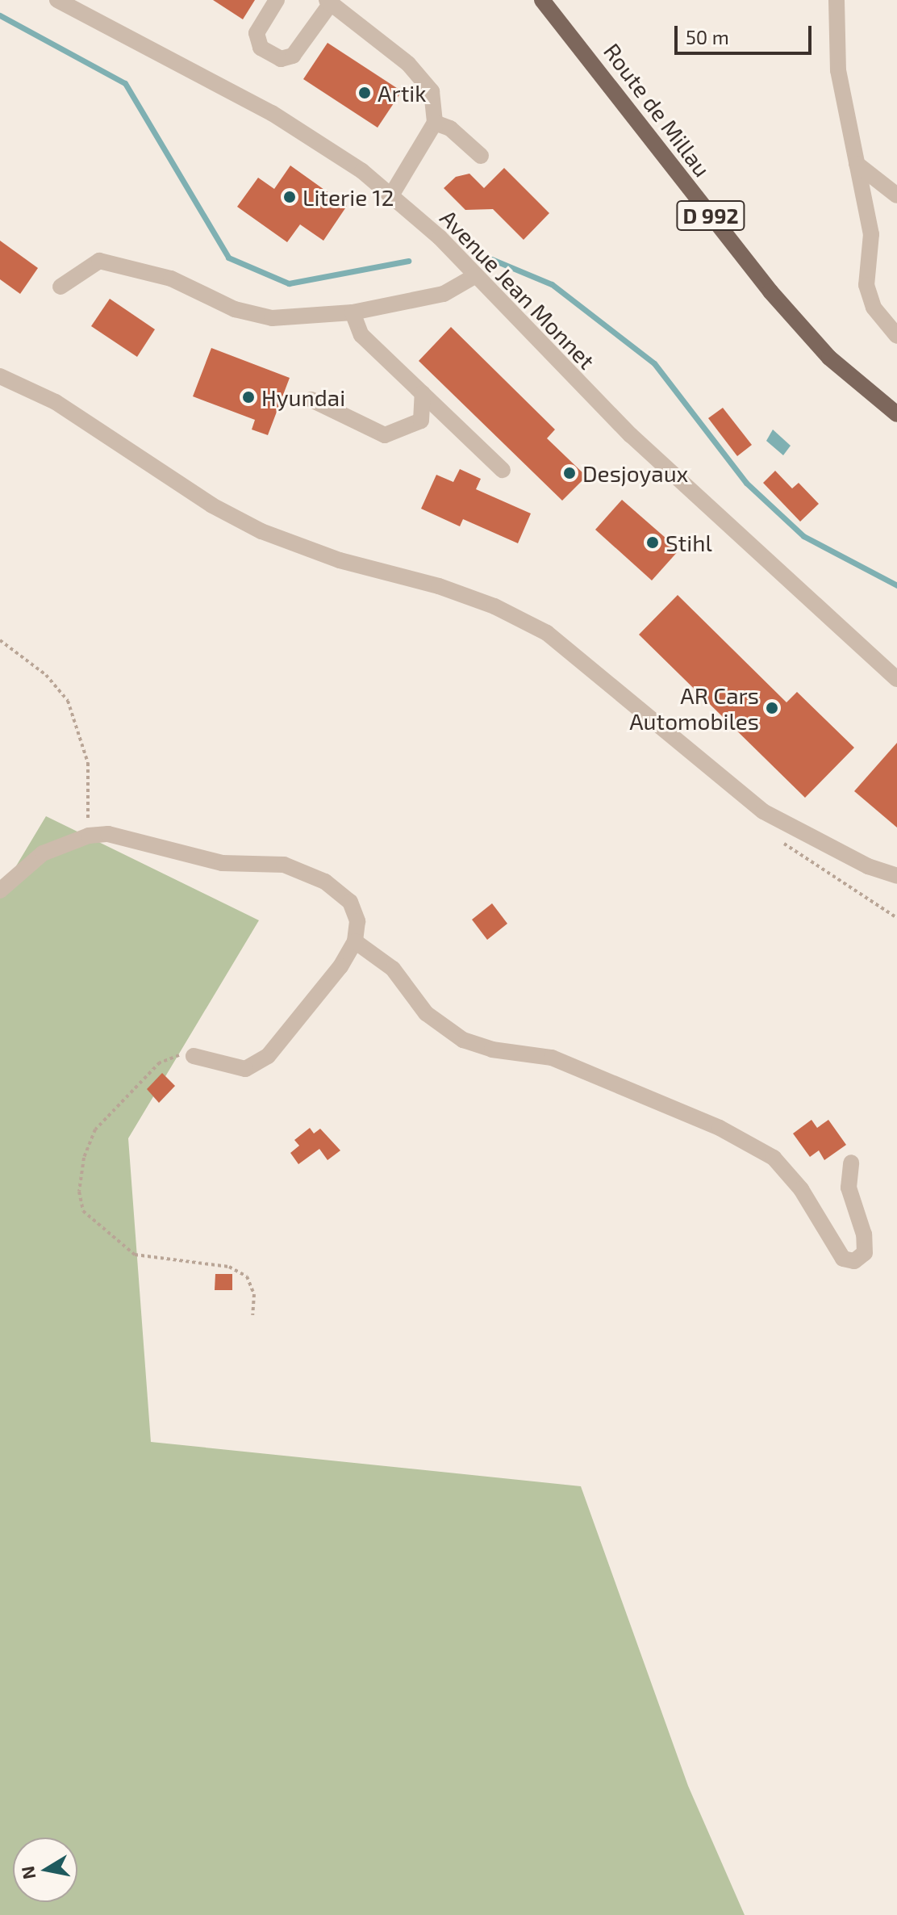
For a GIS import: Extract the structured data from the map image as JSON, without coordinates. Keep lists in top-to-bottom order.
{
  "streets": {
    "main road": ["Route de Millau", "D 992"],
    "street": ["Avenue Jean Monnet"]
  },
  "places": [
    "Artik",
    "Literie 12",
    "Hyundai",
    "Desjoyaux",
    "Stihl",
    "AR Cars Automobiles"
  ],
  "scale_bar": "50 m",
  "north": "left"
}
